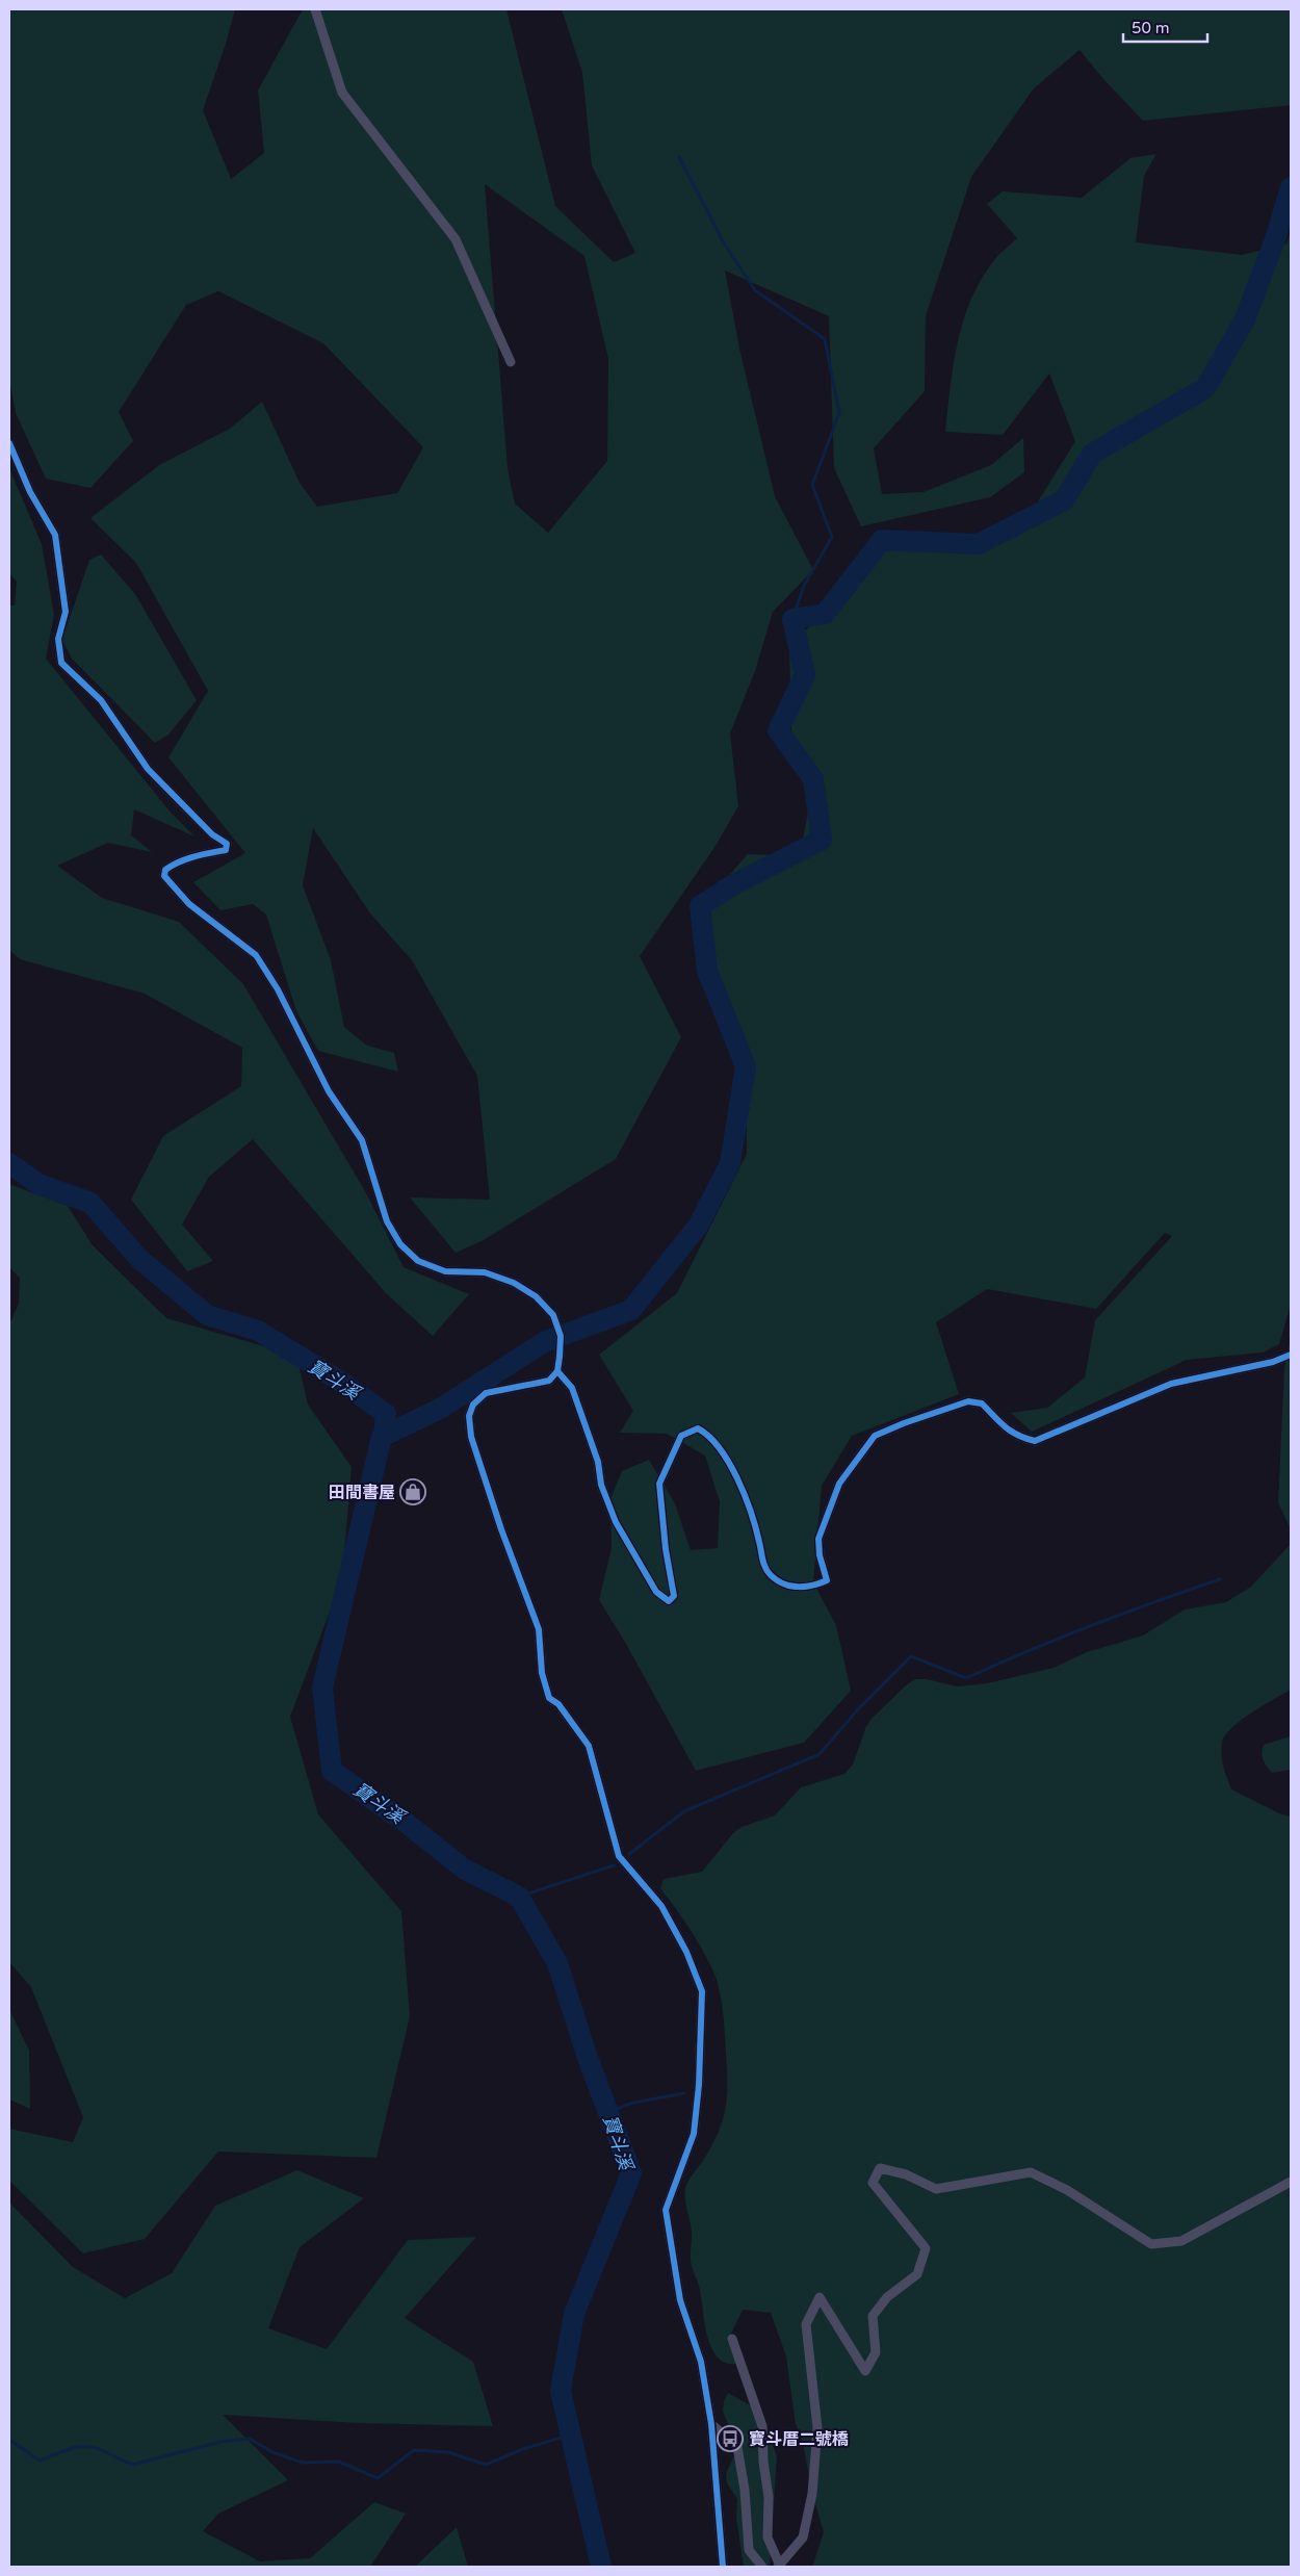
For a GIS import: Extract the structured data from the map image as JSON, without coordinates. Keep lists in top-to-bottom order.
{
  "water": ["寶斗溪"],
  "places": {
    "shop": ["田間書屋"],
    "bus stop": ["寶斗厝二號橋"]
  },
  "scale_bar": "50 m"
}
